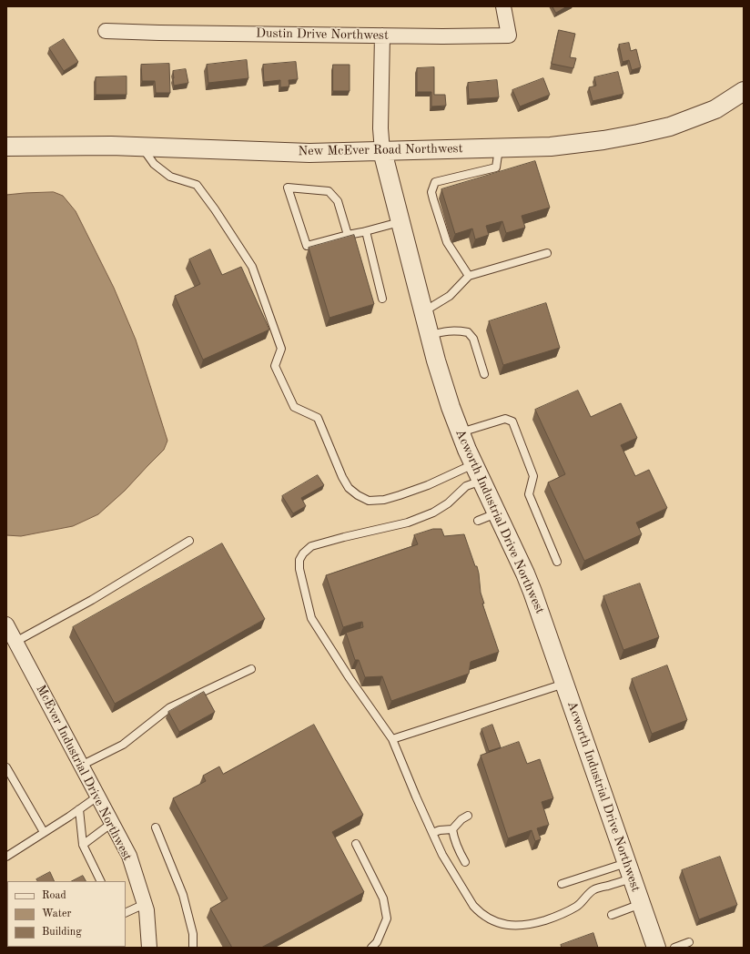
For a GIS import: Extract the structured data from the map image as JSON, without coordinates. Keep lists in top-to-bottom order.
{
  "streets": {
    "street": [
      "Dustin Drive Northwest",
      "New McEver Road Northwest",
      "Acworth Industrial Drive Northwest",
      "McEver Industrial Drive Northwest"
    ]
  },
  "crossings": [
    ["New McEver Road Northwest", "Acworth Industrial Drive Northwest"]
  ],
  "legend": ["Road", "Water", "Building"]
}
